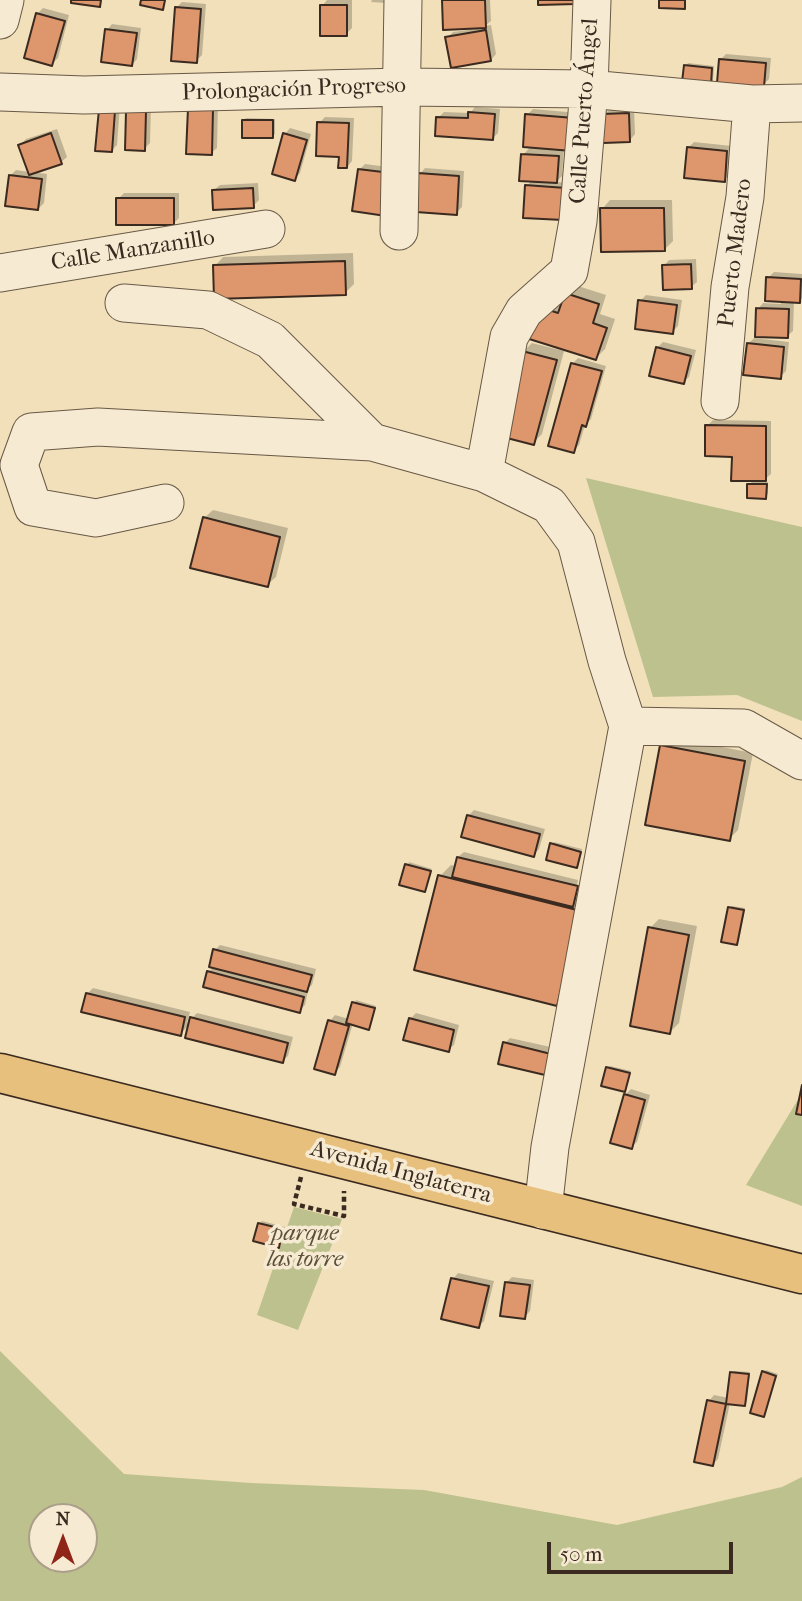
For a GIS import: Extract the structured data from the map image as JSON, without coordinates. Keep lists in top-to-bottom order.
{
  "streets": {
    "main road": ["Avenida Inglaterra"],
    "street": [
      "Prolongación Progreso",
      "Calle Puerto Ángel",
      "Calle Manzanillo",
      "Puerto Madero"
    ]
  },
  "crossings": [
    ["Prolongación Progreso", "Calle Puerto Ángel"],
    ["Prolongación Progreso", "Puerto Madero"]
  ],
  "parks": ["parque las torre"],
  "scale_bar": "50 m",
  "north": "top"
}
